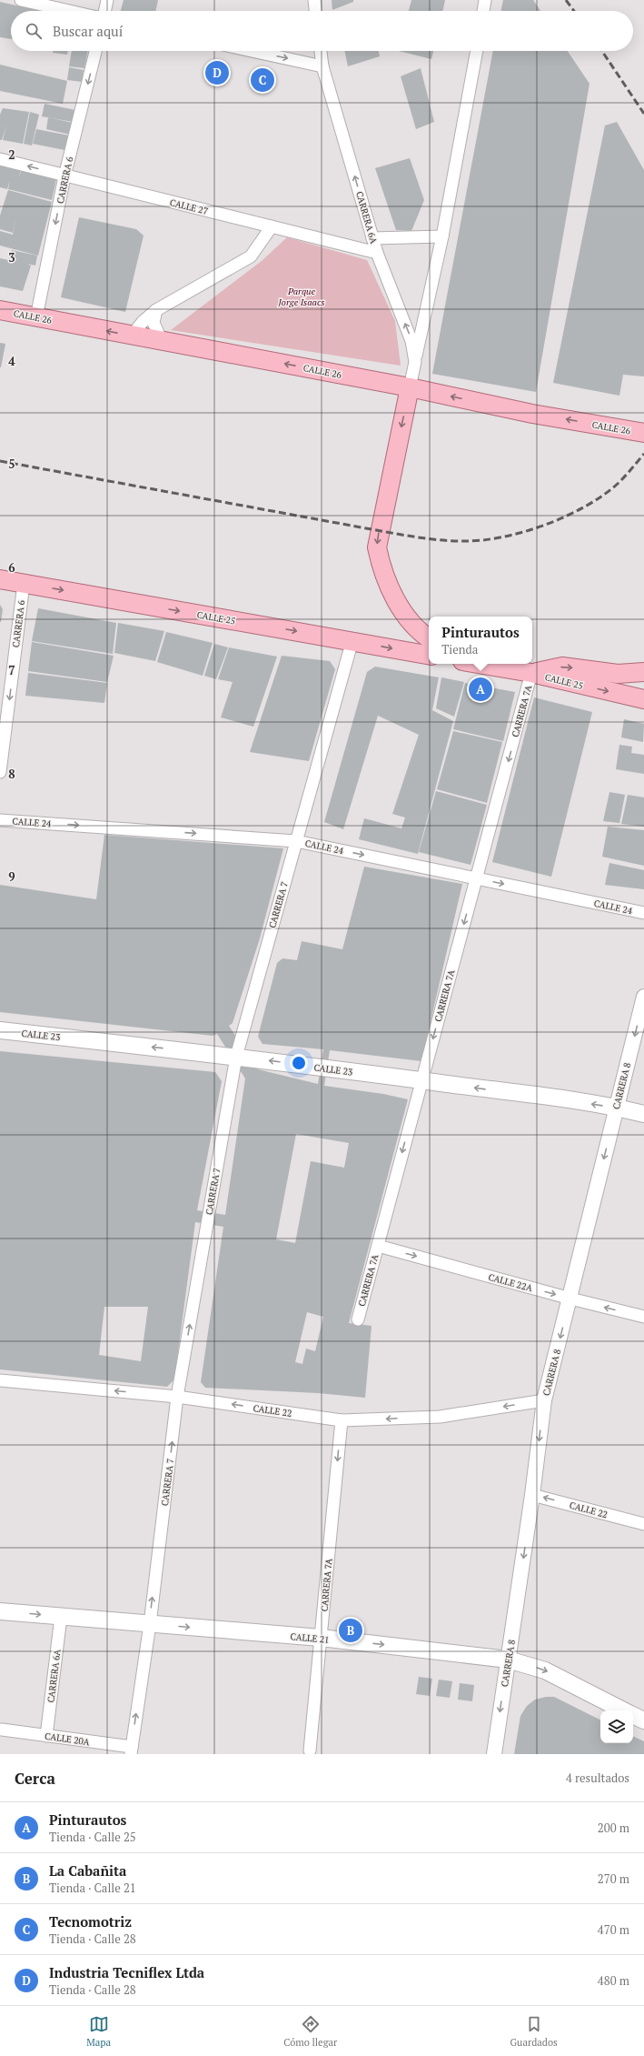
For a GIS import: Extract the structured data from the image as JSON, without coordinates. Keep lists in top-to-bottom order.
{
  "streets": {
    "main road": [
      "CALLE 26",
      "CALLE 25",
      "CALLE 23",
      "CALLE 21"
    ],
    "street": [
      "CARRERA 6",
      "CALLE 27",
      "CARRERA 6A",
      "CARRERA 7A",
      "CALLE 24",
      "CARRERA 7",
      "CARRERA 8",
      "CALLE 22A",
      "CALLE 22",
      "CALLE 20A"
    ]
  },
  "crossings": [
    ["CARRERA 6", "CALLE 27"],
    ["CARRERA 6", "CALLE 26"],
    ["CARRERA 6", "CALLE 25"],
    ["CALLE 27", "CARRERA 6A"],
    ["CARRERA 6A", "CALLE 26"],
    ["CARRERA 6A", "CALLE 21"],
    ["CARRERA 6A", "CALLE 20A"],
    ["CALLE 25", "CARRERA 7A"],
    ["CALLE 25", "CARRERA 7"],
    ["CARRERA 7A", "CALLE 24"],
    ["CARRERA 7A", "CALLE 23"],
    ["CARRERA 7A", "CALLE 22A"],
    ["CARRERA 7A", "CALLE 22"],
    ["CARRERA 7A", "CALLE 21"],
    ["CALLE 24", "CARRERA 7"],
    ["CARRERA 7", "CALLE 23"],
    ["CARRERA 7", "CALLE 22"],
    ["CARRERA 7", "CALLE 21"],
    ["CARRERA 7", "CALLE 20A"],
    ["CALLE 23", "CARRERA 8"],
    ["CARRERA 8", "CALLE 22A"],
    ["CARRERA 8", "CALLE 22"],
    ["CARRERA 8", "CALLE 21"]
  ],
  "one_way": [
    "CARRERA 6",
    "CARRERA 6A",
    "CALLE 26",
    "CALLE 25",
    "CARRERA 7A",
    "CALLE 24",
    "CARRERA 7",
    "CALLE 23",
    "CARRERA 8",
    "CALLE 22",
    "CALLE 21"
  ],
  "parks": ["Parque Jorge Isaacs"],
  "page": {
    "search": "Buscar aquí",
    "pins": [
      "D",
      "C",
      "A",
      "B"
    ],
    "popup": ["Pinturautos", "Tienda"],
    "heading": ["Cerca", "4 resultados"],
    "list": [
      {
        "mark": "A",
        "name": "Pinturautos",
        "note": "Tienda · Calle 25",
        "value": "200 m"
      },
      {
        "mark": "B",
        "name": "La Cabañita",
        "note": "Tienda · Calle 21",
        "value": "270 m"
      },
      {
        "mark": "C",
        "name": "Tecnomotriz",
        "note": "Tienda · Calle 28",
        "value": "470 m"
      },
      {
        "mark": "D",
        "name": "Industria Tecniflex Ltda",
        "note": "Tienda · Calle 28",
        "value": "480 m"
      }
    ],
    "nav": ["Mapa", "Cómo llegar", "Guardados"]
  },
  "grid": {
    "rows": [
      "2",
      "3",
      "4",
      "5",
      "6",
      "7",
      "8",
      "9"
    ]
  }
}
